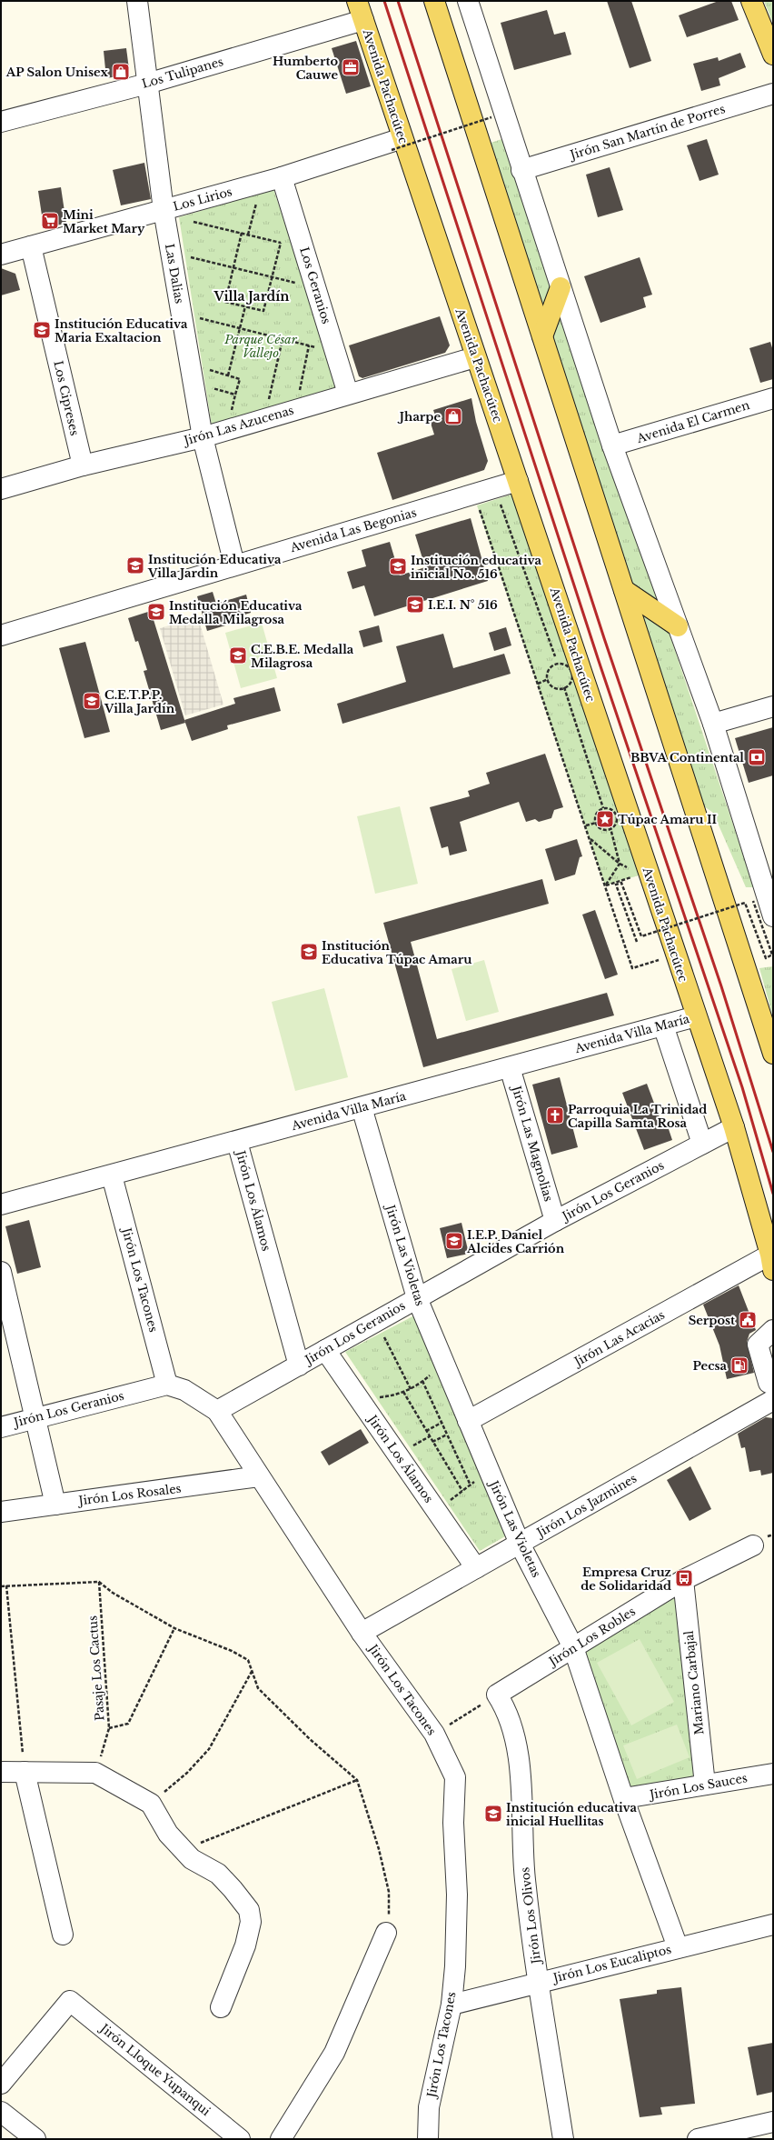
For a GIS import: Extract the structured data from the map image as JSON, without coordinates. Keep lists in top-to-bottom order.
{
  "streets": {
    "main road": ["Avenida Pachacútec"],
    "street": [
      "Los Tulipanes",
      "Jirón San Martín de Porres",
      "Los Lirios",
      "Las Dalias",
      "Los Geranios",
      "Los Cipreses",
      "Avenida El Carmen",
      "Jirón Las Azucenas",
      "Avenida Las Begonias",
      "Avenida Villa María",
      "Jirón Las Magnolias",
      "Jirón Los Geranios",
      "Jirón Los Álamos",
      "Jirón Las Violetas",
      "Jirón Los Tacones",
      "Jirón Las Acacias",
      "Jirón Los Rosales",
      "Jirón Los Jazmines",
      "Jirón Los Robles",
      "Mariano Carbajal",
      "Jirón Los Sauces",
      "Jirón Los Olivos",
      "Jirón Los Eucaliptos",
      "Jirón Lloque Yupanqui"
    ],
    "path": ["Pasaje Los Cactus"]
  },
  "crossings": [
    ["Los Tulipanes", "Avenida Pachacútec"],
    ["Los Tulipanes", "Las Dalias"],
    ["Avenida Pachacútec", "Los Lirios"],
    ["Avenida Pachacútec", "Jirón Las Azucenas"],
    ["Avenida Pachacútec", "Avenida Las Begonias"],
    ["Avenida Pachacútec", "Avenida Villa María"],
    ["Avenida Pachacútec", "Jirón Los Geranios"],
    ["Avenida Pachacútec", "Jirón Las Acacias"],
    ["Los Lirios", "Las Dalias"],
    ["Los Lirios", "Los Geranios"],
    ["Los Lirios", "Los Cipreses"],
    ["Las Dalias", "Jirón Las Azucenas"],
    ["Las Dalias", "Avenida Las Begonias"],
    ["Los Geranios", "Jirón Las Azucenas"],
    ["Los Cipreses", "Jirón Las Azucenas"],
    ["Avenida Villa María", "Jirón Las Magnolias"],
    ["Avenida Villa María", "Jirón Los Álamos"],
    ["Avenida Villa María", "Jirón Las Violetas"],
    ["Avenida Villa María", "Jirón Los Tacones"],
    ["Jirón Las Magnolias", "Jirón Los Geranios"],
    ["Jirón Los Geranios", "Jirón Los Álamos"],
    ["Jirón Los Geranios", "Jirón Las Violetas"],
    ["Jirón Los Geranios", "Jirón Los Tacones"],
    ["Jirón Los Álamos", "Jirón Los Jazmines"],
    ["Jirón Las Violetas", "Jirón Las Acacias"],
    ["Jirón Las Violetas", "Jirón Los Jazmines"],
    ["Jirón Las Violetas", "Jirón Los Robles"],
    ["Jirón Las Violetas", "Jirón Los Sauces"],
    ["Jirón Las Violetas", "Jirón Los Eucaliptos"],
    ["Jirón Los Tacones", "Jirón Los Rosales"],
    ["Jirón Los Tacones", "Jirón Los Jazmines"],
    ["Jirón Los Tacones", "Jirón Los Eucaliptos"],
    ["Jirón Los Robles", "Mariano Carbajal"],
    ["Jirón Los Robles", "Jirón Los Olivos"],
    ["Mariano Carbajal", "Jirón Los Sauces"],
    ["Jirón Los Olivos", "Jirón Los Eucaliptos"]
  ],
  "districts": ["Villa Jardín"],
  "parks": ["Parque César Vallejo"],
  "places": {
    "office": ["Humberto Cauwe"],
    "shop": ["AP Salon Unisex", "Jharpe"],
    "supermarket": ["Mini Market Mary"],
    "school or university": [
      "Institución Educativa Maria Exaltacion",
      "Institución Educativa Villa Jardin",
      "Institución educativa inicial No. 516",
      "I.E.I. N° 516",
      "Institución Educativa Medalla Milagrosa",
      "C.E.B.E. Medalla Milagrosa",
      "C.E.T.P.P. Villa Jardín",
      "Institución Educativa Túpac Amaru",
      "I.E.P. Daniel Alcides Carrión",
      "Institución educativa inicial Huellitas"
    ],
    "bank": ["BBVA Continental"],
    "place": ["Túpac Amaru II"],
    "church": ["Parroquia La Trinidad Capilla Samta Rosa"],
    "public building": ["Serpost"],
    "fuel station": ["Pecsa"],
    "bus stop": ["Empresa Cruz de Solidaridad"]
  }
}
